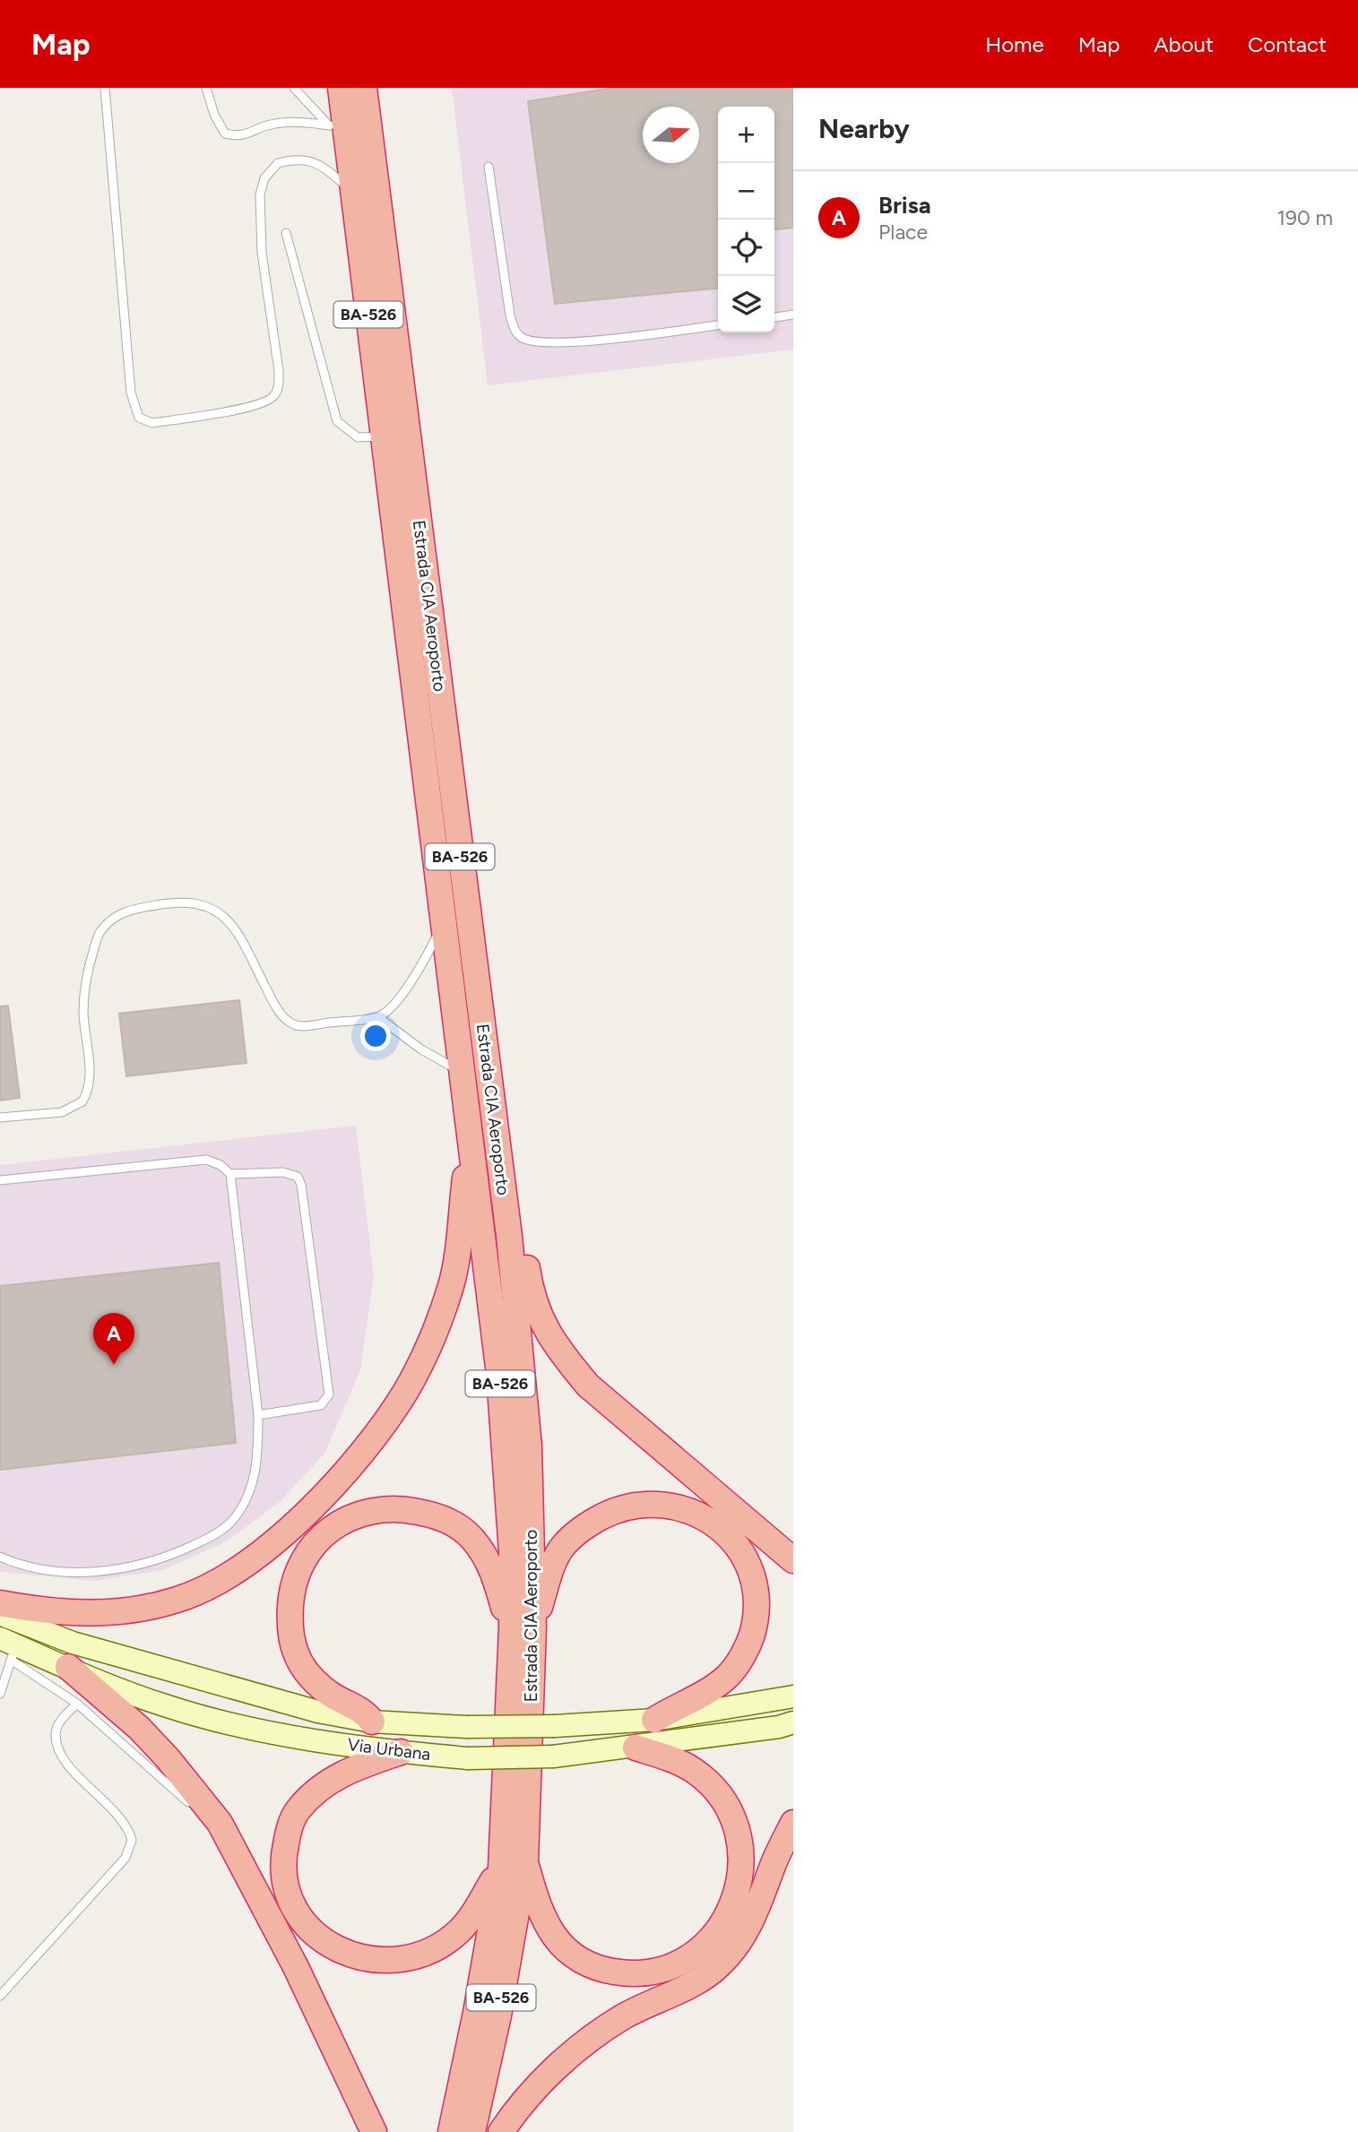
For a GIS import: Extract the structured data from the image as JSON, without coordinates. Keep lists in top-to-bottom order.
{
  "streets": {
    "highway": ["BA-526", "Estrada CIA Aeroporto"],
    "main road": ["Via Urbana"]
  },
  "north": "right",
  "page": {
    "header": "Map",
    "nav": [
      "Home",
      "Map",
      "About",
      "Contact"
    ],
    "heading": "Nearby",
    "map_buttons": ["+", "−"],
    "list": [
      {
        "mark": "A",
        "name": "Brisa",
        "note": "Place",
        "value": "190 m"
      }
    ],
    "pins": "A"
  }
}
